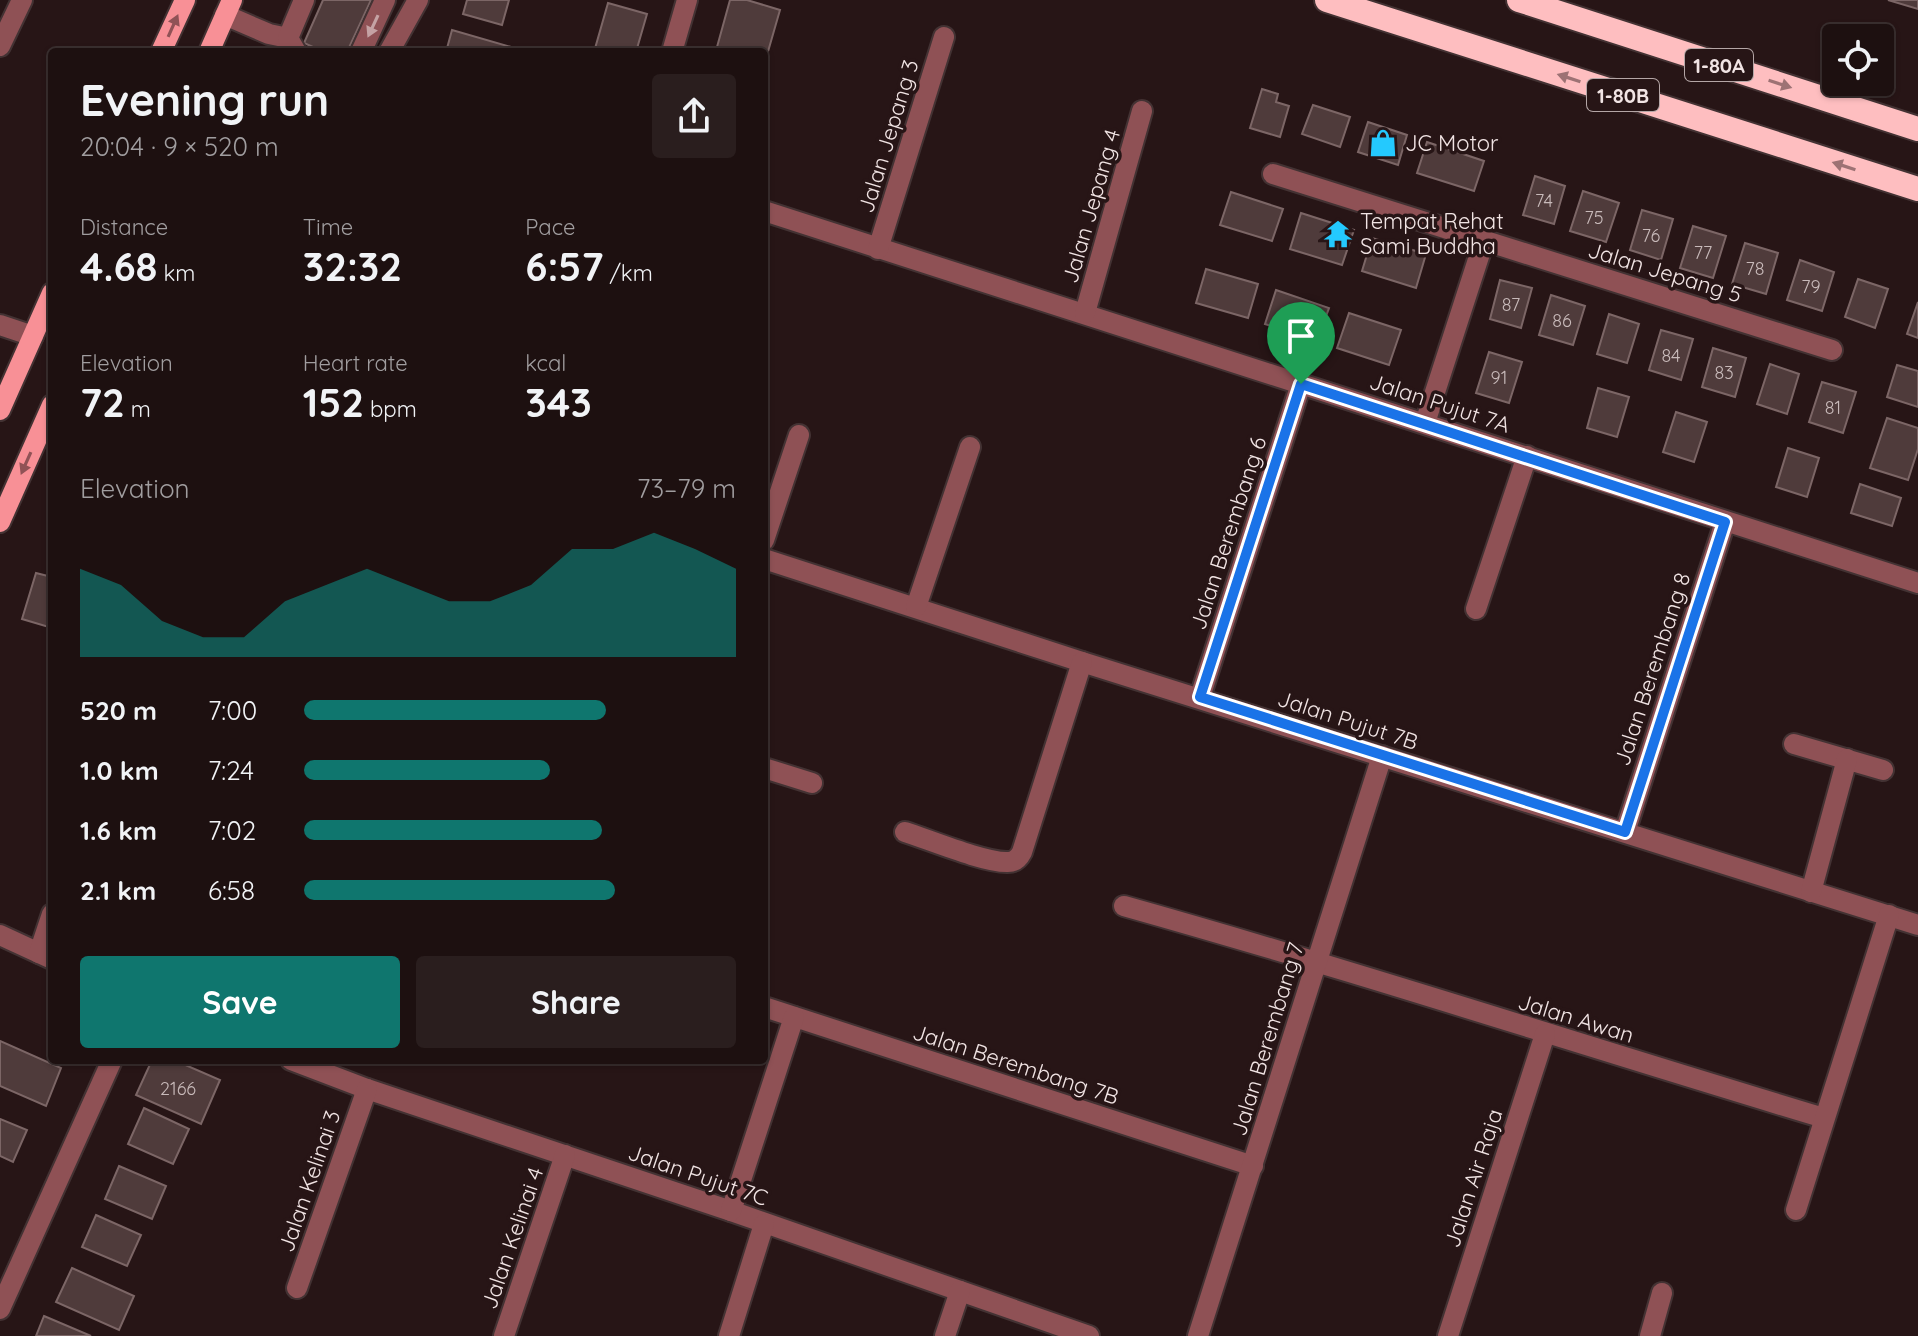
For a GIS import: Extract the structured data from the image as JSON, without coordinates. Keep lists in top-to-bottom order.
{
  "streets": {
    "highway": ["1-80A", "1-80B"],
    "street": [
      "Jalan Jepang 3",
      "Jalan Jepang 4",
      "Jalan Jepang 5",
      "Jalan Pujut 7A",
      "Jalan Berembang 6",
      "Jalan Berembang 8",
      "Jalan Pujut 7B",
      "Jalan Awan",
      "Jalan Berembang 7",
      "Jalan Berembang 7B",
      "Jalan Pujut 7C",
      "Jalan Air Raja",
      "Jalan Kelinai 3",
      "Jalan Kelinai 4"
    ]
  },
  "crossings": [
    ["Jalan Jepang 3", "Jalan Pujut 7A"],
    ["Jalan Jepang 4", "Jalan Pujut 7A"],
    ["Jalan Pujut 7A", "Jalan Berembang 6"],
    ["Jalan Pujut 7A", "Jalan Berembang 8"],
    ["Jalan Berembang 6", "Jalan Pujut 7B"],
    ["Jalan Berembang 8", "Jalan Pujut 7B"],
    ["Jalan Pujut 7B", "Jalan Berembang 7"],
    ["Jalan Awan", "Jalan Berembang 7"],
    ["Jalan Awan", "Jalan Air Raja"],
    ["Jalan Berembang 7", "Jalan Berembang 7B"],
    ["Jalan Pujut 7C", "Jalan Kelinai 3"],
    ["Jalan Pujut 7C", "Jalan Kelinai 4"]
  ],
  "places": {
    "shop": ["JC Motor"],
    "temple": ["Tempat Rehat Sami Buddha"]
  },
  "house_numbers": [
    "74",
    "75",
    "76",
    "77",
    "78",
    "79",
    "87",
    "86",
    "84",
    "83",
    "91",
    "81",
    "2166"
  ],
  "page": {
    "heading": ["Evening run", "20:04 · 9 × 520 m"],
    "stats": [
      ["Distance", "4.68 km"],
      ["Time", "32:32"],
      ["Pace", "6:57 /km"],
      ["Elevation", "72 m"],
      ["Heart rate", "152 bpm"],
      ["kcal", "343"]
    ],
    "chart": ["Elevation", "73–79 m"],
    "list": [
      {
        "name": "520 m",
        "note": "7:00"
      },
      {
        "name": "1.0 km",
        "note": "7:24"
      },
      {
        "name": "1.6 km",
        "note": "7:02"
      },
      {
        "name": "2.1 km",
        "note": "6:58"
      }
    ],
    "buttons": ["Save", "Share"]
  }
}
